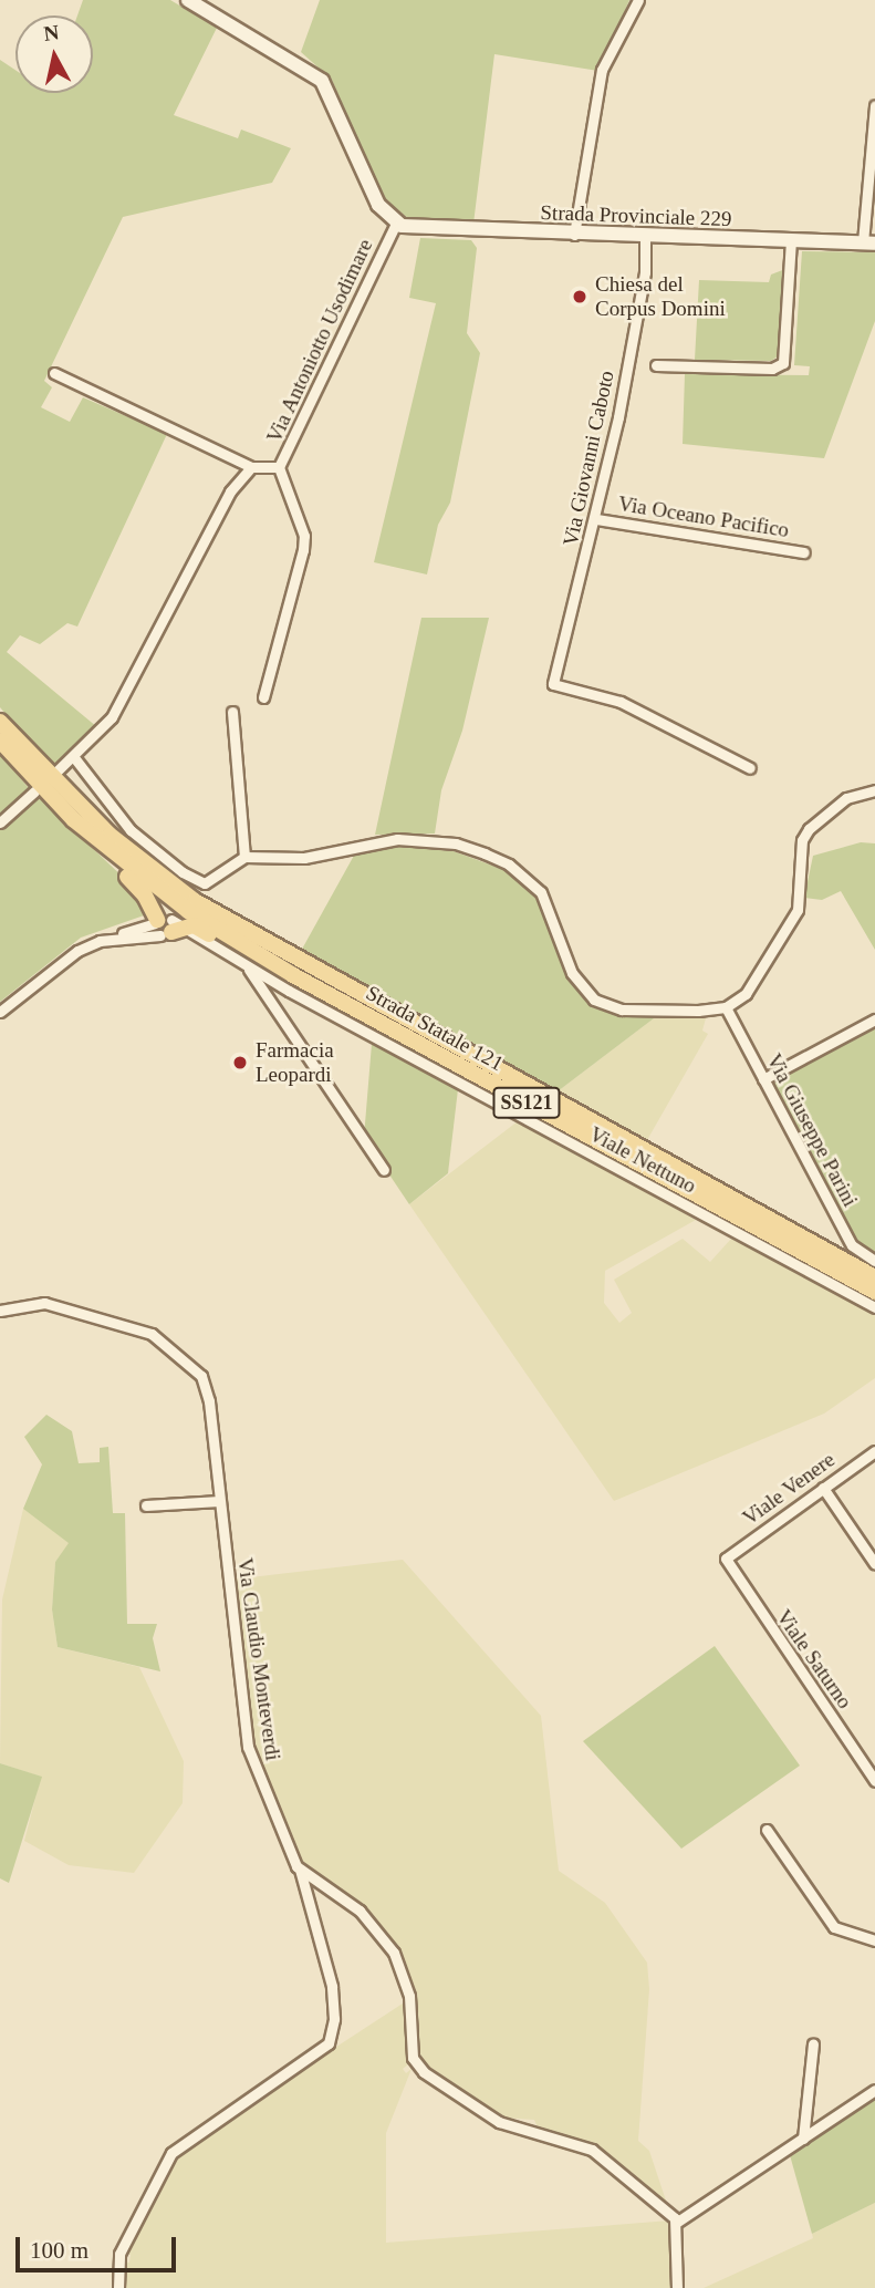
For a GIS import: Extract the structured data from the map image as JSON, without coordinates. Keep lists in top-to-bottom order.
{
  "streets": {
    "main road": ["Strada Statale 121", "SS121"],
    "street": [
      "Strada Provinciale 229",
      "Via Antoniotto Usodimare",
      "Via Giovanni Caboto",
      "Via Oceano Pacifico",
      "Via Giuseppe Parini",
      "Viale Nettuno",
      "Viale Venere",
      "Via Claudio Monteverdi",
      "Viale Saturno"
    ]
  },
  "crossings": [
    ["Strada Provinciale 229", "Via Antoniotto Usodimare"],
    ["Strada Provinciale 229", "Via Giovanni Caboto"],
    ["Via Giovanni Caboto", "Via Oceano Pacifico"],
    ["Strada Statale 121", "SS121"],
    ["Viale Venere", "Viale Saturno"]
  ],
  "places": ["Chiesa del Corpus Domini", "Farmacia Leopardi"],
  "scale_bar": "100 m",
  "north": "top"
}
